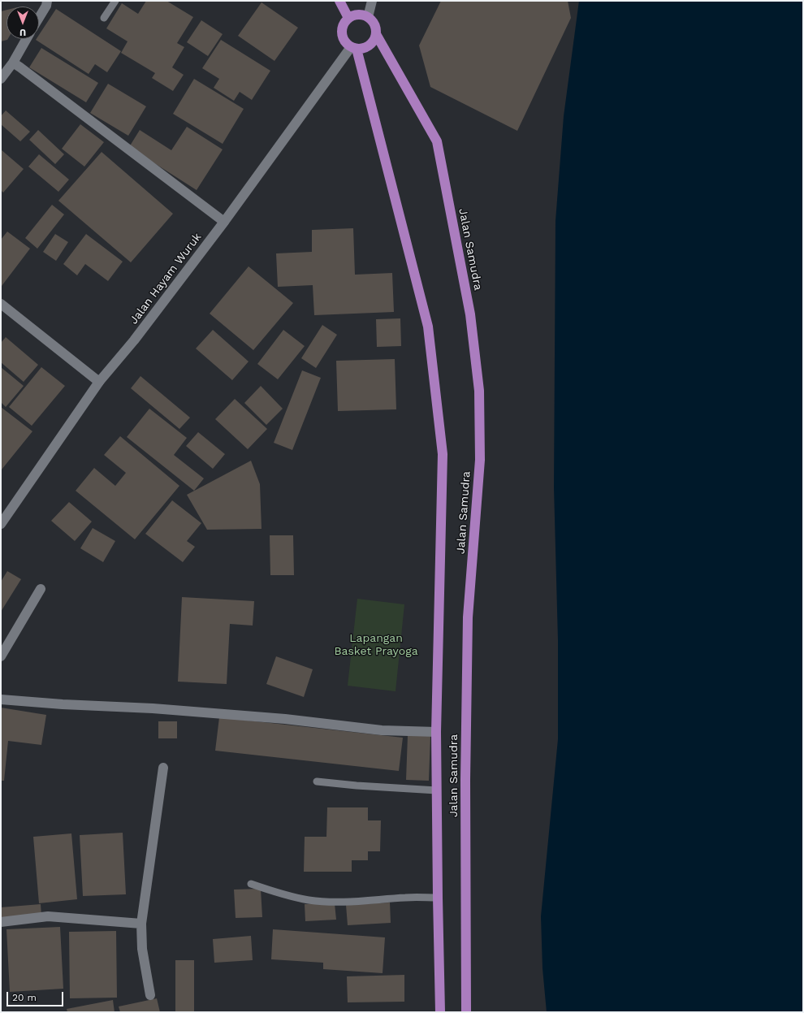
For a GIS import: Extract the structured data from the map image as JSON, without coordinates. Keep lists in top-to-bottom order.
{
  "streets": {
    "main road": ["Jalan Samudra"],
    "street": ["Jalan Hayam Wuruk"]
  },
  "crossings": [
    ["Jalan Samudra", "Jalan Hayam Wuruk"]
  ],
  "parks": ["Lapangan Basket Prayoga"],
  "scale_bar": "20 m",
  "north": "bottom"
}
